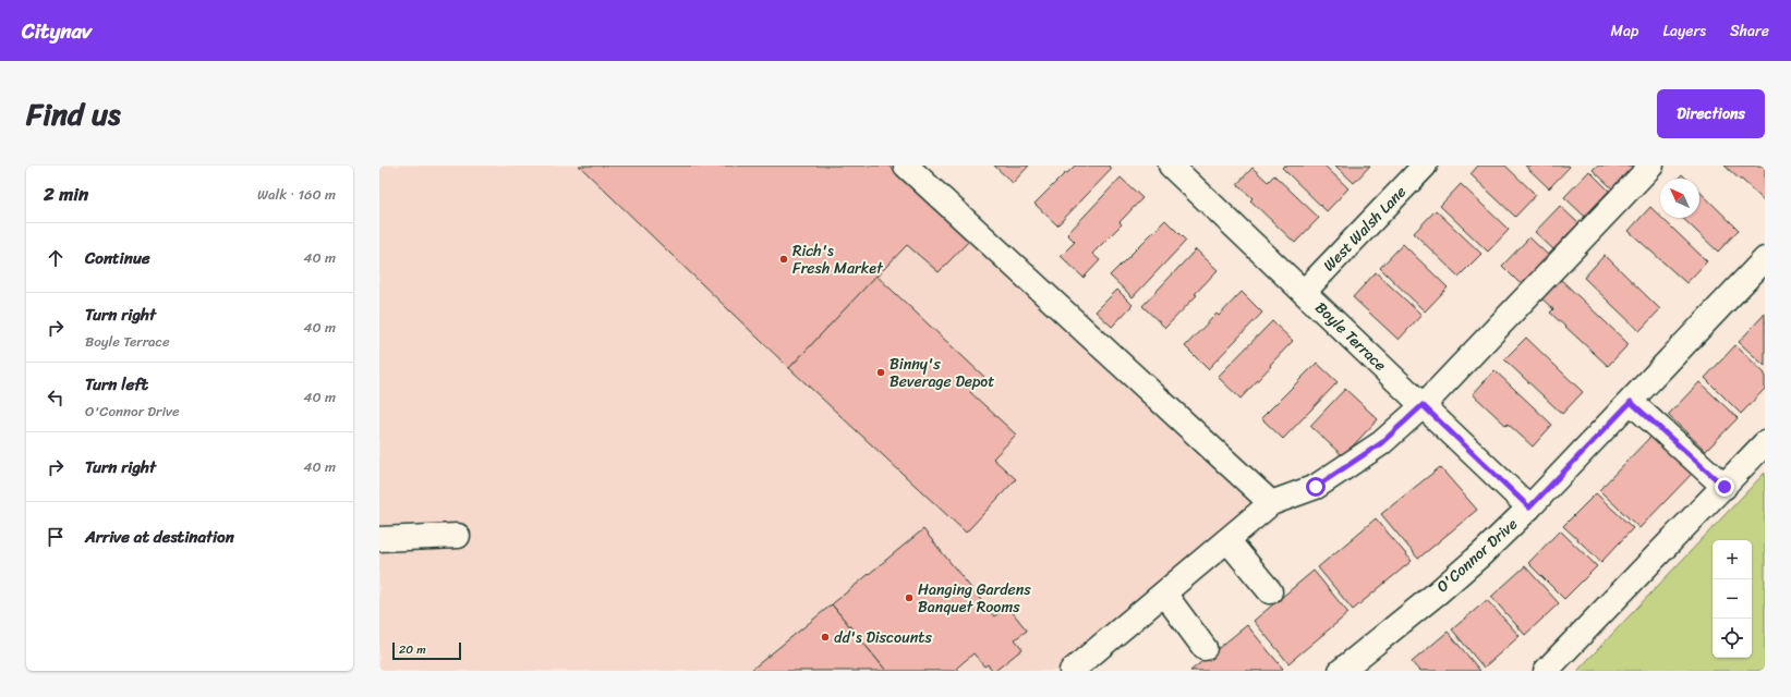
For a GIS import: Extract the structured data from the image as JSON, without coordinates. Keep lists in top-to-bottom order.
{
  "streets": {
    "street": ["West Walsh Lane", "Boyle Terrace", "O'Connor Drive"]
  },
  "crossings": [
    ["West Walsh Lane", "Boyle Terrace"],
    ["Boyle Terrace", "O'Connor Drive"]
  ],
  "places": [
    "Rich's Fresh Market",
    "Binny's Beverage Depot",
    "Hanging Gardens Banquet Rooms",
    "dd's Discounts"
  ],
  "scale_bar": "20 m",
  "north": "top left",
  "page": {
    "header": "Citynav",
    "nav": ["Map", "Layers", "Share"],
    "title": "Find us",
    "buttons": "Directions",
    "heading": ["2 min", "Walk · 160 m"],
    "list": [
      ["Continue", "40 m"],
      ["Turn right", "Boyle Terrace", "40 m"],
      ["Turn left", "O'Connor Drive", "40 m"],
      ["Turn right", "40 m"],
      "Arrive at destination"
    ],
    "map_buttons": ["+", "−"],
    "scale": "20 m"
  }
}
